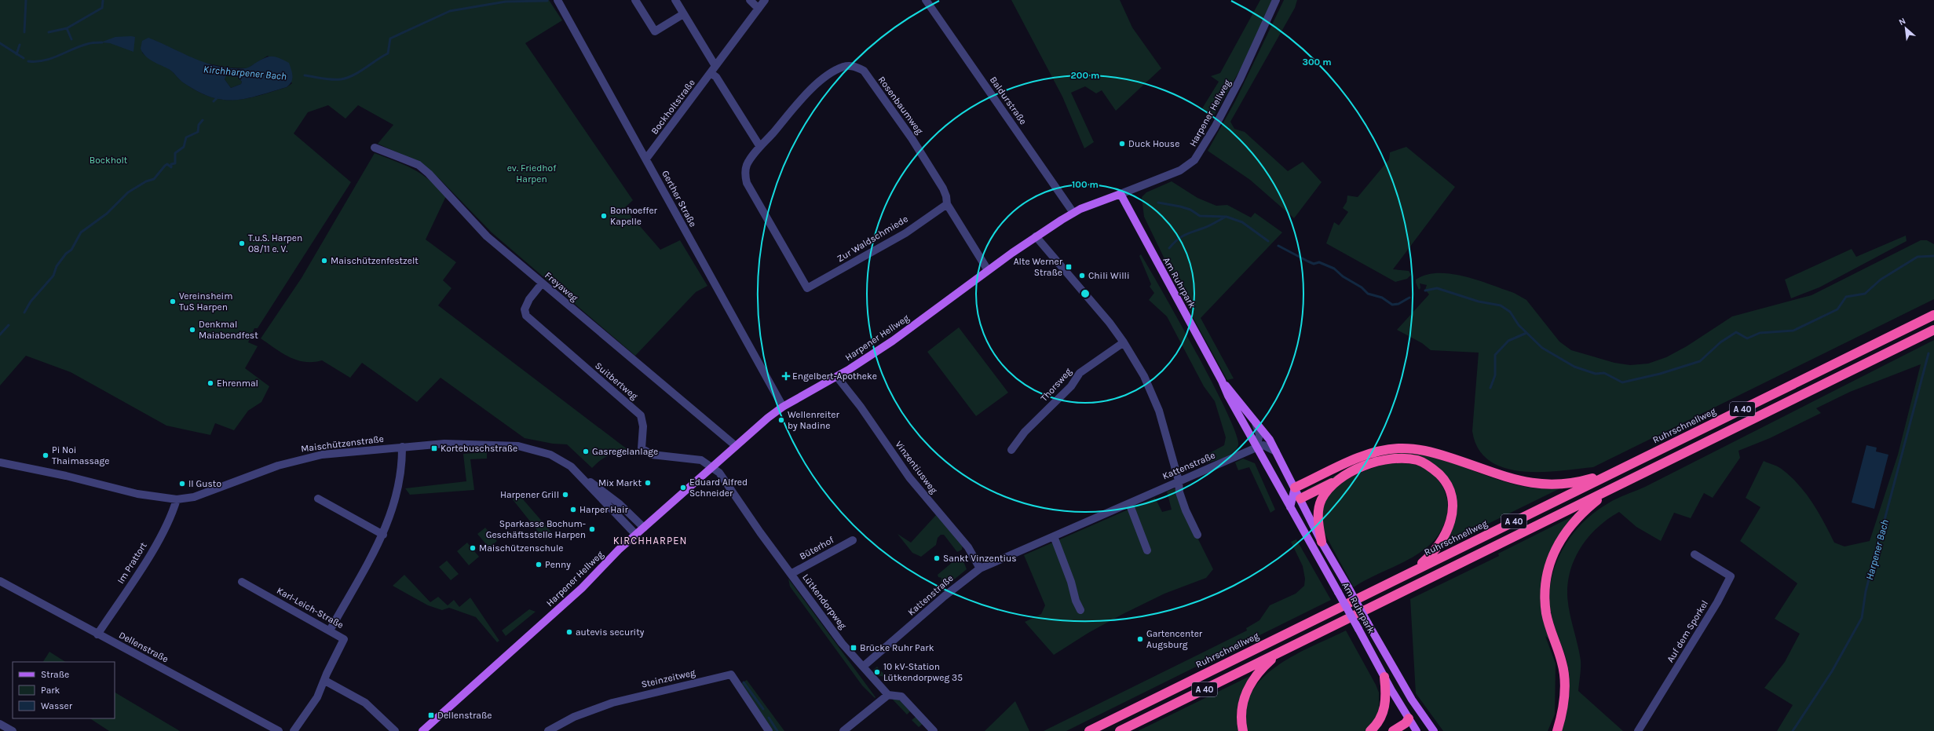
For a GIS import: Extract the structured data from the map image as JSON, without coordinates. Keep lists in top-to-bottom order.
{
  "streets": {
    "highway": ["A 40", "Ruhrschnellweg"],
    "main road": ["Harpener Hellweg", "Am Ruhrpark"],
    "street": [
      "Baldurstraße",
      "Rosenbaumweg",
      "Bockholtstraße",
      "Gerther Straße",
      "Zur Waldschmiede",
      "Freyaweg",
      "Suitbertweg",
      "Thorsweg",
      "Maischützenstraße",
      "Kattenstraße",
      "Vinzentiusweg",
      "Büterhof",
      "Im Prattort",
      "Lütkendorpweg",
      "Karl-Leich-Straße",
      "Auf dem Sporkel",
      "Dellenstraße",
      "Steinzeitweg"
    ]
  },
  "crossings": [
    ["Baldurstraße", "Harpener Hellweg"],
    ["Rosenbaumweg", "Harpener Hellweg"],
    ["Rosenbaumweg", "Zur Waldschmiede"],
    ["Bockholtstraße", "Gerther Straße"],
    ["Harpener Hellweg", "Gerther Straße"],
    ["Harpener Hellweg", "Am Ruhrpark"],
    ["Harpener Hellweg", "Freyaweg"],
    ["Harpener Hellweg", "Suitbertweg"],
    ["Harpener Hellweg", "Maischützenstraße"],
    ["Harpener Hellweg", "Vinzentiusweg"],
    ["Harpener Hellweg", "Lütkendorpweg"],
    ["Am Ruhrpark", "Kattenstraße"],
    ["Freyaweg", "Suitbertweg"],
    ["Suitbertweg", "Lütkendorpweg"],
    ["Maischützenstraße", "Im Prattort"],
    ["Kattenstraße", "Vinzentiusweg"],
    ["Kattenstraße", "Lütkendorpweg"],
    ["Büterhof", "Lütkendorpweg"],
    ["Im Prattort", "Dellenstraße"]
  ],
  "districts": ["KIRCHHARPEN"],
  "water": ["Kirchharpener Bach", "Harpener Bach"],
  "parks": ["Bockholt", "ev. Friedhof Harpen"],
  "places": {
    "other": [
      "Duck House",
      "Bonhoeffer Kapelle",
      "T.u.S. Harpen 08/11 e. V.",
      "Maischützenfestzelt",
      "Chili Willi",
      "Vereinsheim TuS Harpen",
      "Denkmal Maiabendfest",
      "Ehrenmal",
      "Wellenreiter by Nadine",
      "Gasregelanlage",
      "Pi Noi Thaimassage",
      "Mix Markt",
      "Il Gusto",
      "Eduard Alfred Schneider",
      "Harpener Grill",
      "Harper Hair",
      "Sparkasse Bochum- Geschäftsstelle Harpen",
      "Maischützenschule",
      "Sankt Vinzentius",
      "Penny",
      "autevis security",
      "Gartencenter Augsburg",
      "10 kV-Station Lütkendorpweg 35"
    ],
    "transit": [
      "Alte Werner Straße",
      "Kortebuschstraße",
      "Brücke Ruhr Park",
      "Dellenstraße"
    ],
    "health": ["Engelbert-Apotheke"]
  },
  "legend": ["Straße", "Park", "Wasser"],
  "north": "top left",
  "rings": ["300 m", "200 m", "100 m"]
}
